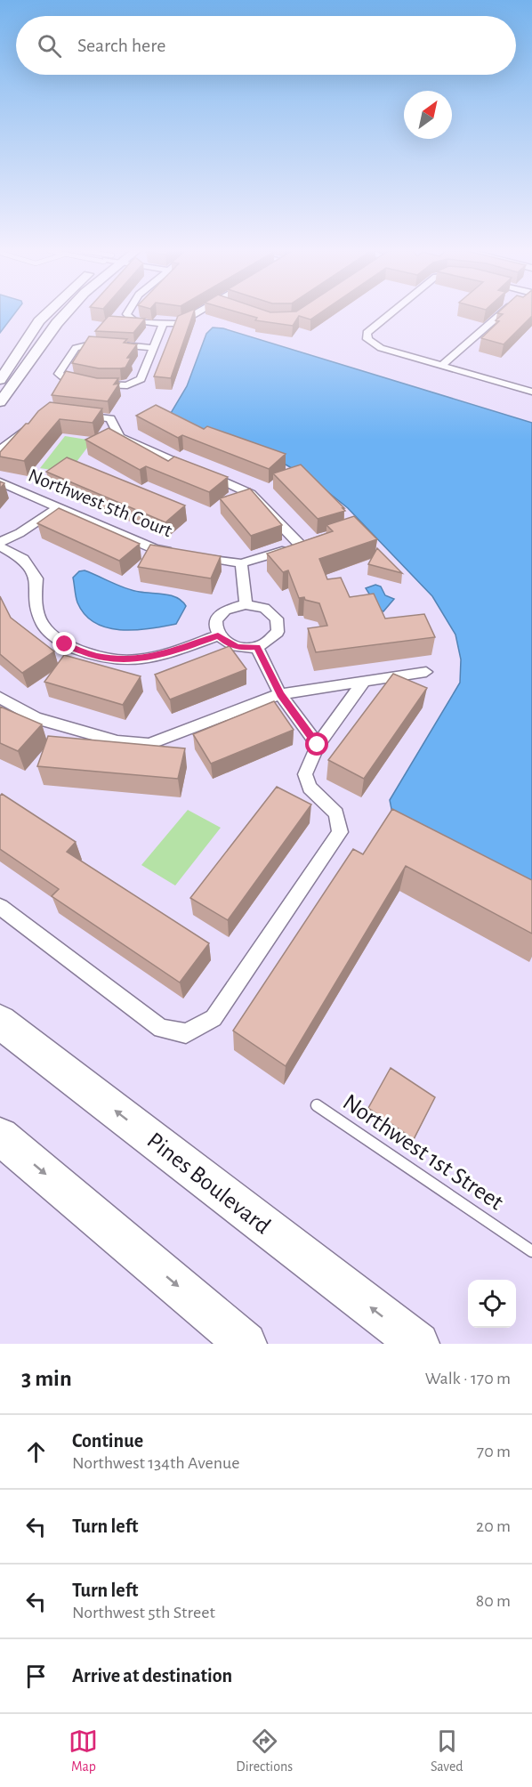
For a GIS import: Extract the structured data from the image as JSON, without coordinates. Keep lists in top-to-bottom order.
{
  "streets": {
    "highway": ["Pines Boulevard"],
    "street": ["Northwest 5th Court"],
    "lane": ["Northwest 1st Street"]
  },
  "north": "top right",
  "page": {
    "search": "Search here",
    "heading": ["3 min", "Walk · 170 m"],
    "list": [
      ["Continue", "Northwest 134th Avenue", "70 m"],
      ["Turn left", "20 m"],
      ["Turn left", "Northwest 5th Street", "80 m"],
      "Arrive at destination"
    ],
    "nav": ["Map", "Directions", "Saved"]
  }
}
